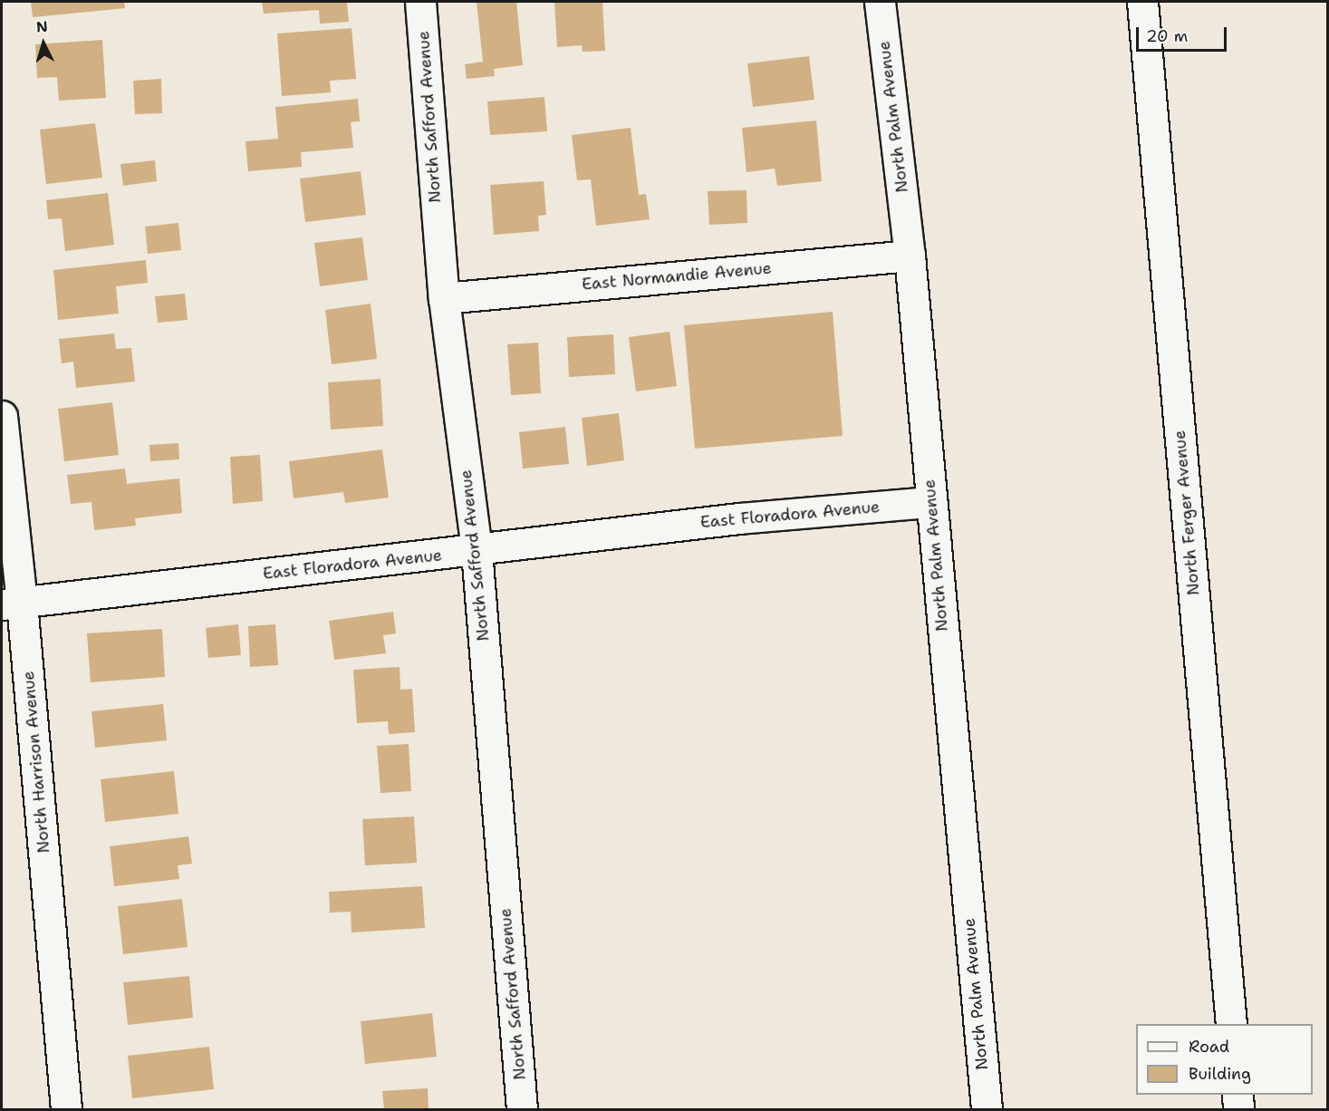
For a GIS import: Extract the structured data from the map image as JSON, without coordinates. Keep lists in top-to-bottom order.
{
  "streets": {
    "street": [
      "North Safford Avenue",
      "North Palm Avenue",
      "East Normandie Avenue",
      "North Ferger Avenue",
      "East Floradora Avenue",
      "North Harrison Avenue"
    ]
  },
  "crossings": [
    ["North Safford Avenue", "East Normandie Avenue"],
    ["North Safford Avenue", "East Floradora Avenue"],
    ["North Palm Avenue", "East Normandie Avenue"],
    ["North Palm Avenue", "East Floradora Avenue"],
    ["East Floradora Avenue", "North Harrison Avenue"]
  ],
  "legend": ["Road", "Building"],
  "scale_bar": "20 m",
  "north": "top"
}
